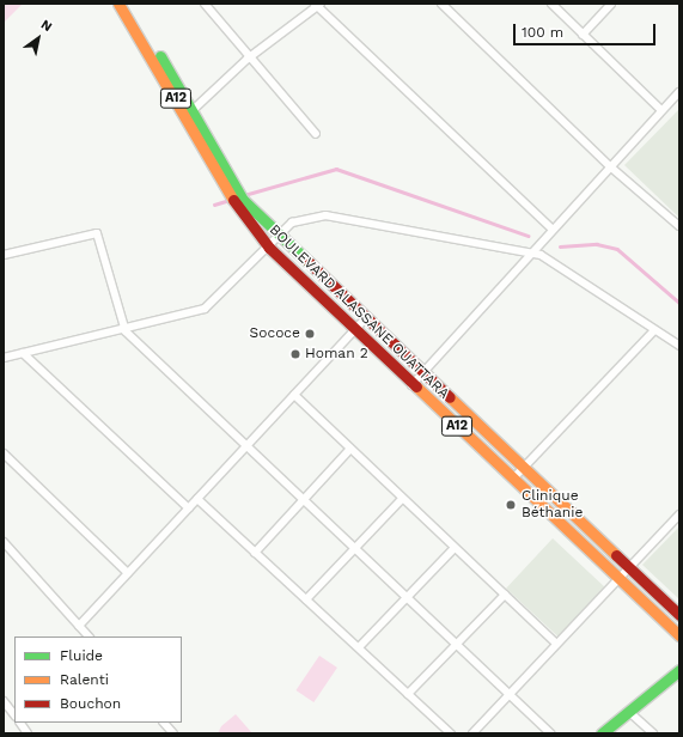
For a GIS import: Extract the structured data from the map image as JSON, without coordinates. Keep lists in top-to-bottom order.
{
  "streets": {
    "main road": ["A12", "BOULEVARD ALASSANE OUATTARA"]
  },
  "places": ["Sococe", "Homan 2", "Clinique Béthanie"],
  "legend": ["Fluide", "Ralenti", "Bouchon"],
  "scale_bar": "100 m",
  "north": "top right"
}
